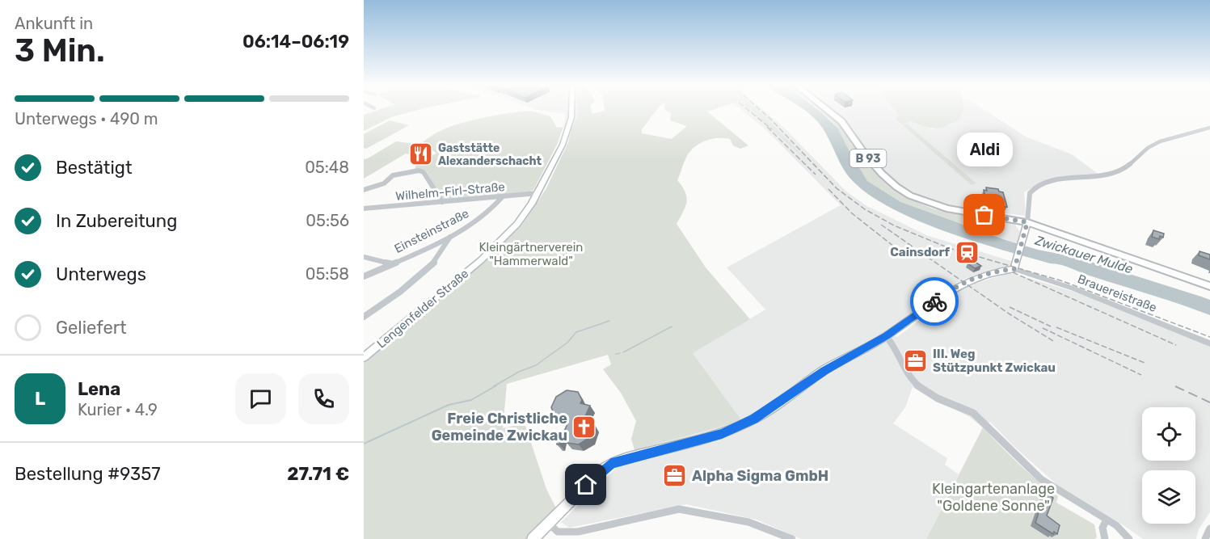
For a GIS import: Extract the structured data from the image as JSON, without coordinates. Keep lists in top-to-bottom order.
{
  "streets": {
    "main road": ["B 93", "Lengenfelder Straße"],
    "street": ["Wilhelm-Firl-Straße", "Einsteinstraße", "Brauereistraße"]
  },
  "crossings": [
    ["Wilhelm-Firl-Straße", "Einsteinstraße"],
    ["Wilhelm-Firl-Straße", "Lengenfelder Straße"]
  ],
  "water": ["Zwickauer Mulde"],
  "parks": ["Kleingärtnerverein \"Hammerwald\"", "Kleingartenanlage \"Goldene Sonne\""],
  "places": {
    "restaurant": ["Gaststätte Alexanderschacht"],
    "other": ["Aldi"],
    "station": ["Cainsdorf"],
    "office": ["III. Weg Stützpunkt Zwickau", "Alpha Sigma GmbH"],
    "church": ["Freie Christliche Gemeinde Zwickau"]
  },
  "page": {
    "heading": ["3 Min.", "Ankunft in", "06:14–06:19"],
    "panel": [
      "Lena",
      "Kurier · 4.9",
      "Bestellung #9357",
      "27.71 €"
    ],
    "bar": "Unterwegs · 490 m",
    "bubble": "Aldi",
    "list": [
      ["Bestätigt", "05:48"],
      ["In Zubereitung", "05:56"],
      ["Unterwegs", "05:58"],
      "Geliefert"
    ],
    "round": "L"
  }
}
